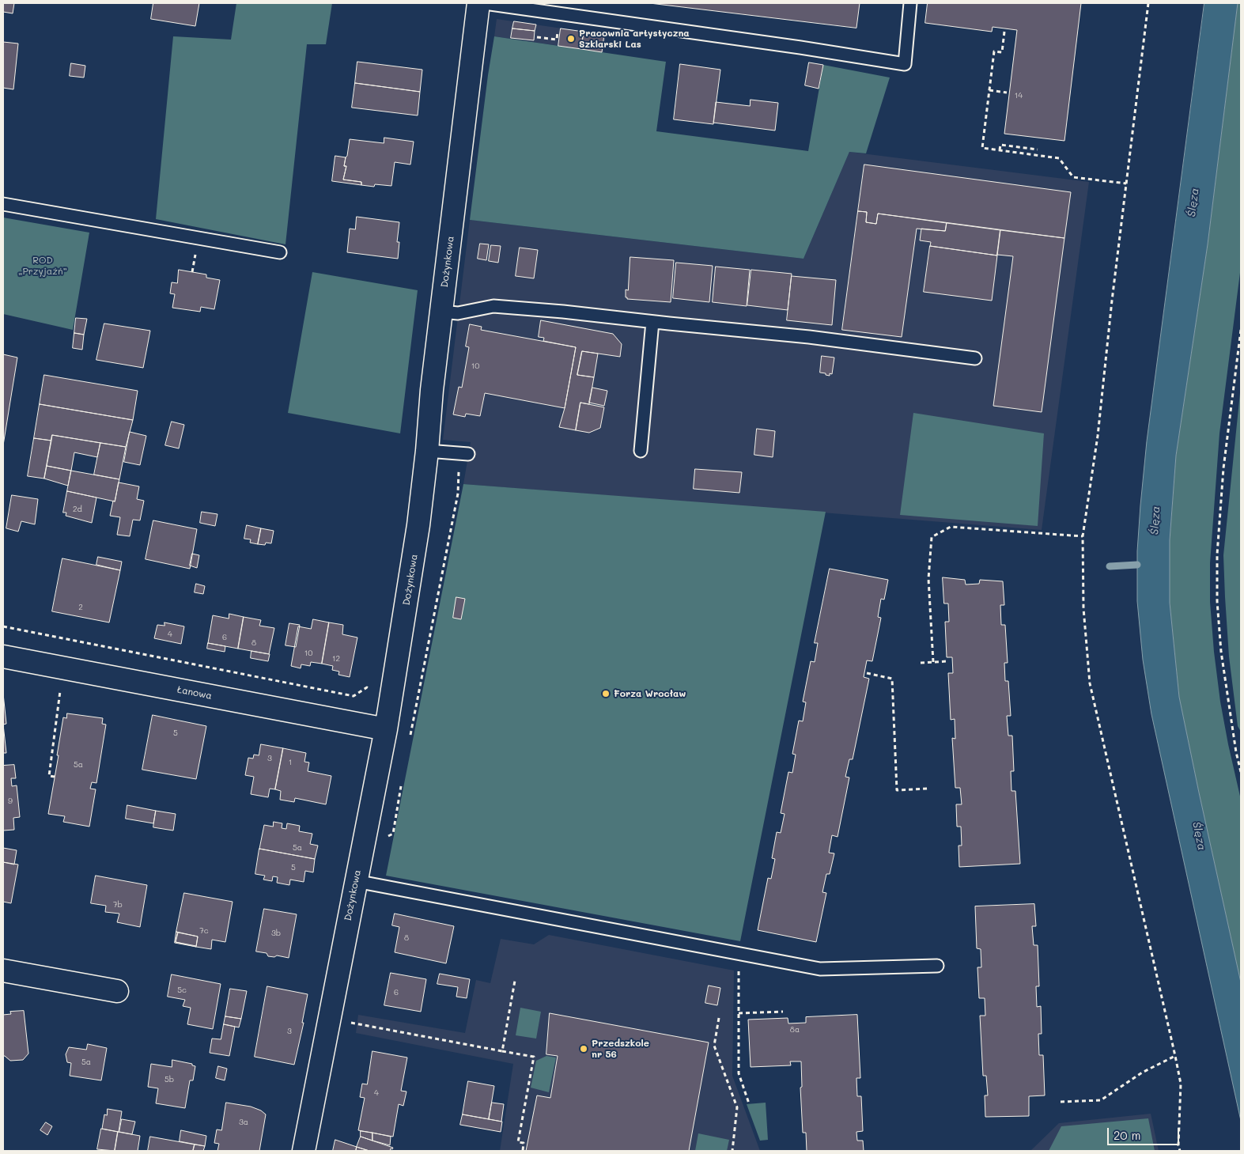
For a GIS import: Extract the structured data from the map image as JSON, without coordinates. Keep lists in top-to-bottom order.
{
  "streets": {
    "street": ["Dożynkowa", "Łanowa"]
  },
  "crossings": [
    ["Dożynkowa", "Łanowa"]
  ],
  "water": ["Ślęza"],
  "parks": ["ROD „Przyjaźń”"],
  "places": ["Pracownia artystyczna Szklarski Las", "Forza Wrocław", "Przedszkole nr 56"],
  "house_numbers": [
    "14",
    "10",
    "2d",
    "2",
    "4",
    "6",
    "8",
    "10",
    "12",
    "5",
    "3",
    "1",
    "5a",
    "9",
    "5a",
    "5",
    "7b",
    "7c",
    "3b",
    "8",
    "5c",
    "6",
    "8a",
    "3",
    "5a",
    "5b",
    "4",
    "3a"
  ],
  "scale_bar": "20 m"
}
